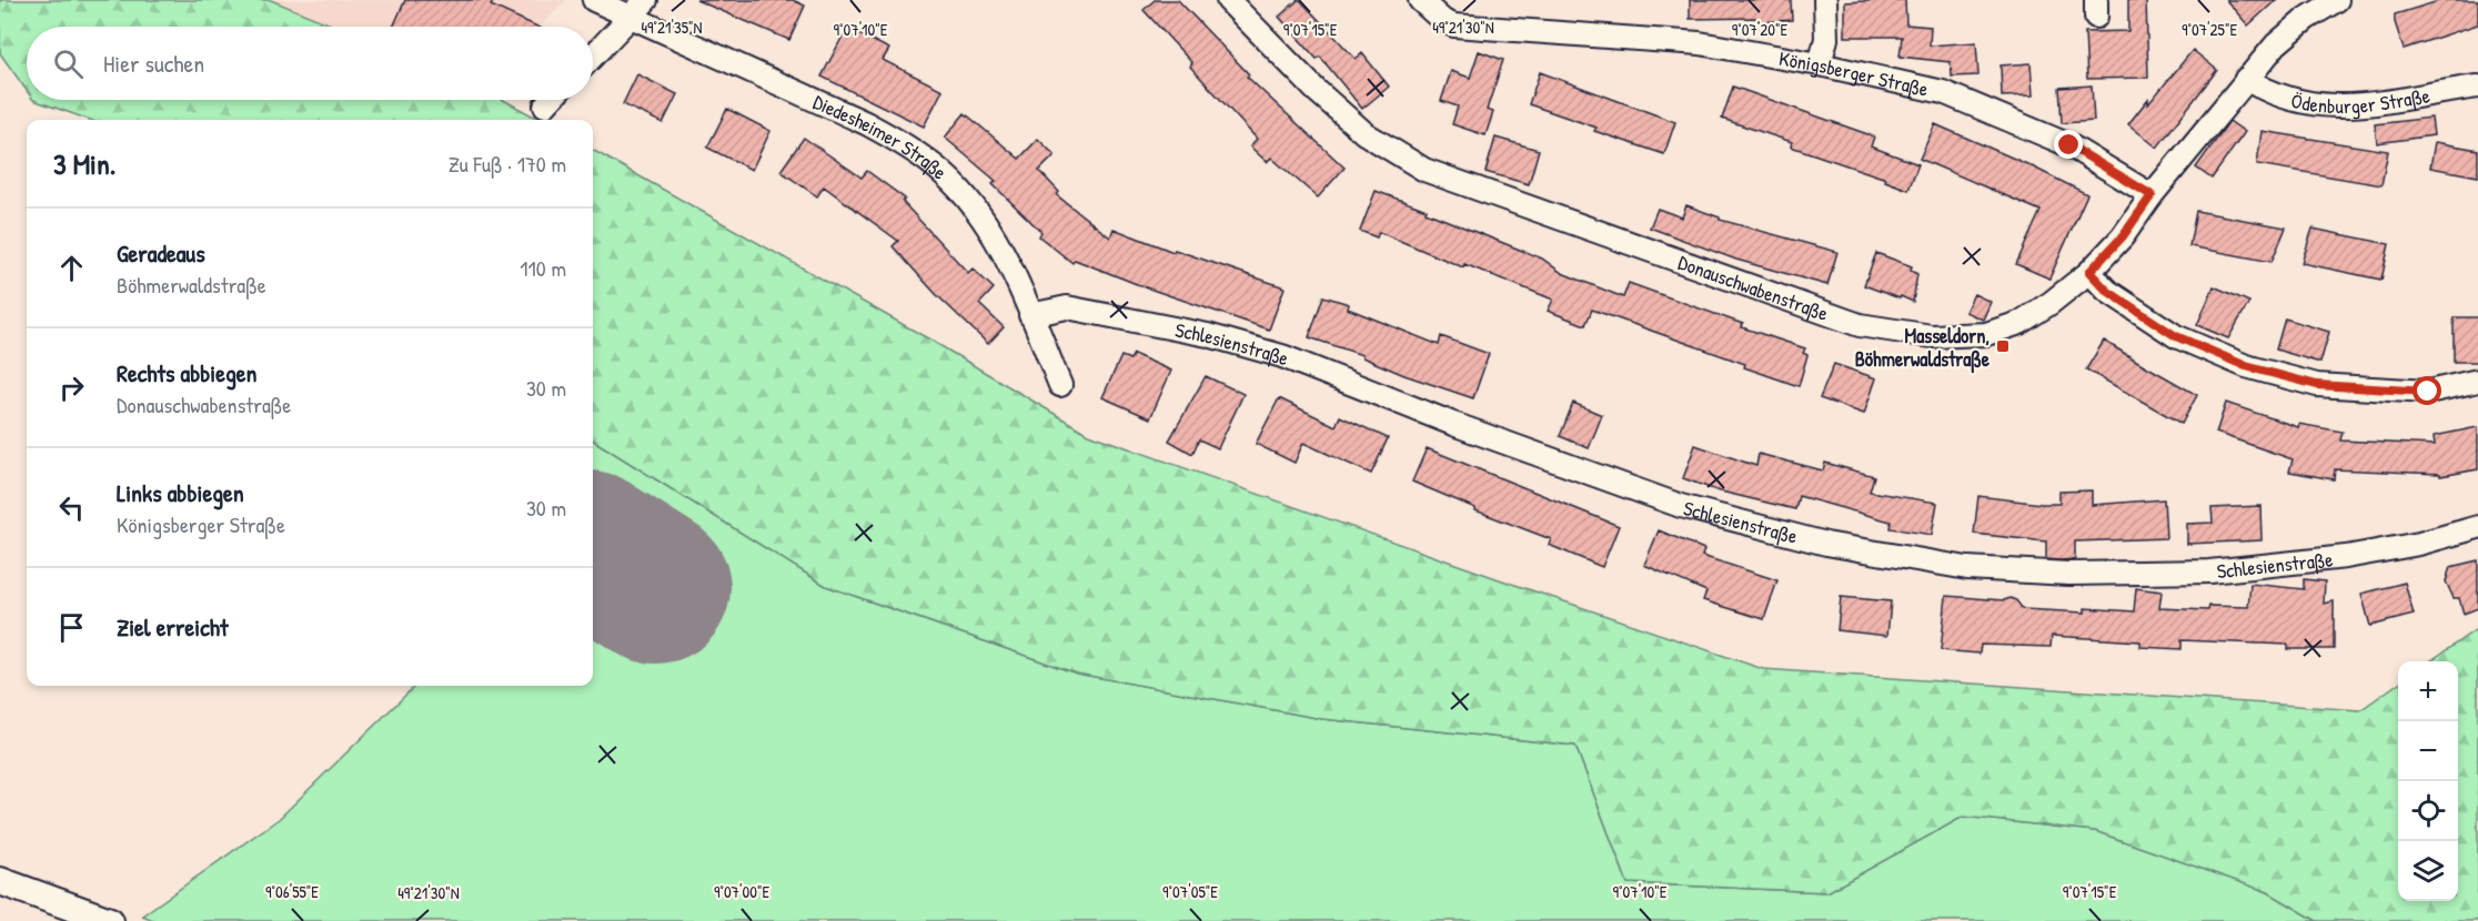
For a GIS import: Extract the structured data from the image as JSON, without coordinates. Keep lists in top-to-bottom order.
{
  "streets": {
    "street": [
      "Königsberger Straße",
      "Ödenburger Straße",
      "Diedesheimer Straße",
      "Donauschwabenstraße",
      "Schlesienstraße"
    ]
  },
  "crossings": [
    ["Königsberger Straße", "Donauschwabenstraße"],
    ["Ödenburger Straße", "Donauschwabenstraße"],
    ["Diedesheimer Straße", "Schlesienstraße"]
  ],
  "places": {
    "transit": ["Masseldorn, Böhmerwaldstraße"]
  },
  "page": {
    "search": "Hier suchen",
    "heading": ["3 Min.", "Zu Fuß · 170 m"],
    "list": [
      ["Geradeaus", "Böhmerwaldstraße", "110 m"],
      ["Rechts abbiegen", "Donauschwabenstraße", "30 m"],
      ["Links abbiegen", "Königsberger Straße", "30 m"],
      "Ziel erreicht"
    ],
    "map_buttons": ["+", "−"]
  },
  "coordinates": [
    "49°21'35\"N",
    "49°21'30\"N",
    "9°07'25\"E",
    "9°07'10\"E",
    "9°07'15\"E",
    "9°07'20\"E",
    "9°06'55\"E",
    "9°07'00\"E",
    "9°07'05\"E"
  ]
}
